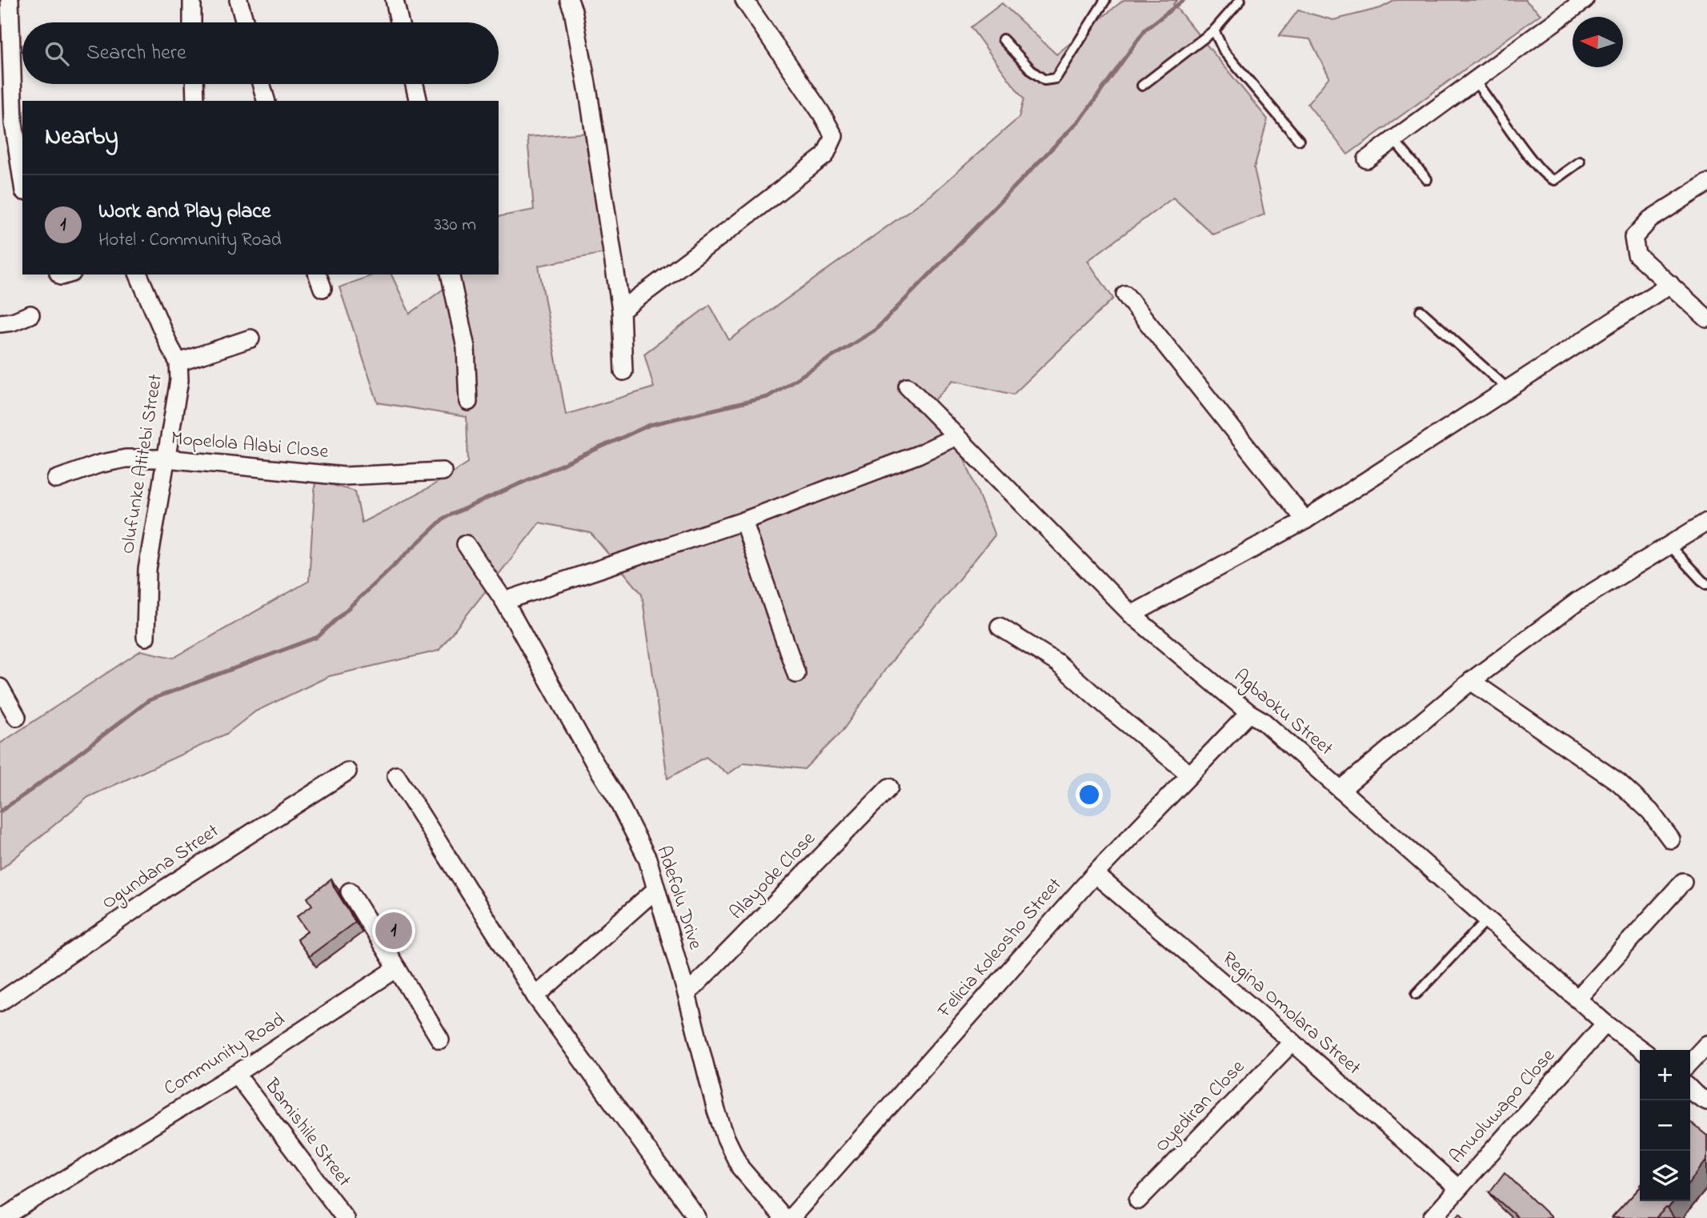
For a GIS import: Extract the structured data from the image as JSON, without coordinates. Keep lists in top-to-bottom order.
{
  "streets": {
    "street": [
      "Mopelola Alabi Close",
      "Olufunke Atitebi Street",
      "Agbaoku Street",
      "Ogundana Street",
      "Alayode Close",
      "Adefolu Drive",
      "Felicia Koleosho Street",
      "Regina Omolara Street",
      "Community Road",
      "Oyediran Close",
      "Anuoluwapo Close",
      "Bamishile Street"
    ]
  },
  "crossings": [
    ["Mopelola Alabi Close", "Olufunke Atitebi Street"],
    ["Agbaoku Street", "Felicia Koleosho Street"],
    ["Agbaoku Street", "Anuoluwapo Close"],
    ["Alayode Close", "Adefolu Drive"],
    ["Felicia Koleosho Street", "Regina Omolara Street"],
    ["Regina Omolara Street", "Oyediran Close"],
    ["Regina Omolara Street", "Anuoluwapo Close"],
    ["Community Road", "Bamishile Street"]
  ],
  "north": "left",
  "page": {
    "search": "Search here",
    "heading": "Nearby",
    "list": [
      {
        "mark": "1",
        "name": "Work and Play place",
        "note": "Hotel · Community Road",
        "value": "330 m"
      }
    ],
    "pins": "1",
    "map_buttons": ["+", "−"]
  }
}
